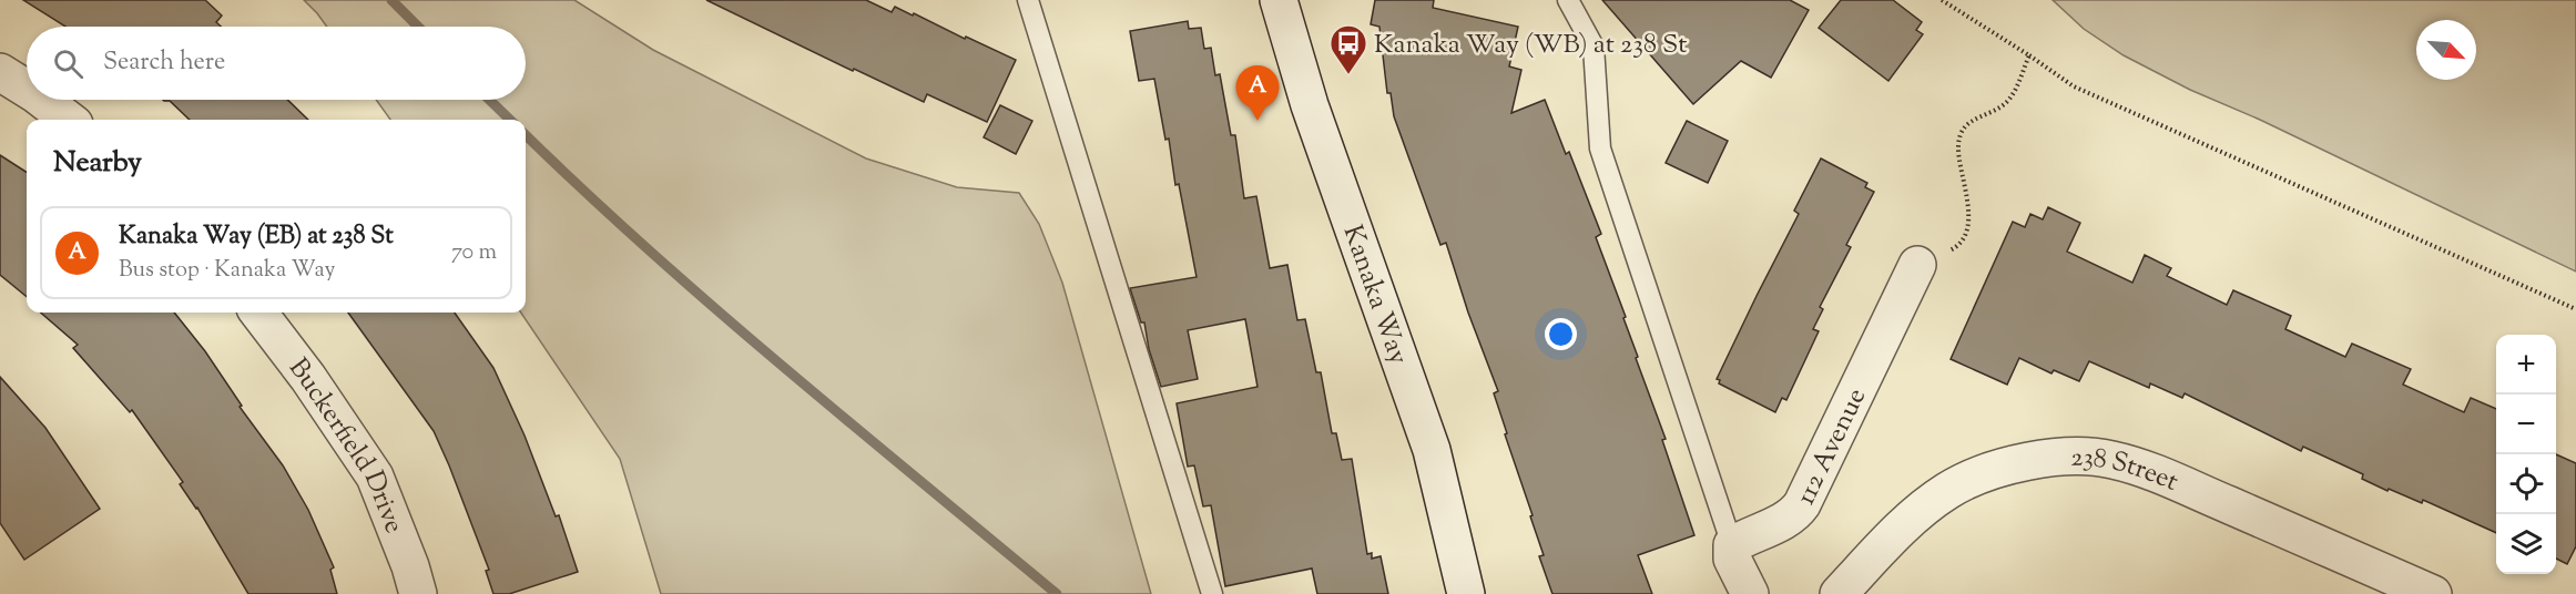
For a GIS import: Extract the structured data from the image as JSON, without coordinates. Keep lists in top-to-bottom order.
{
  "streets": {
    "street": [
      "Kanaka Way",
      "112 Avenue",
      "Buckerfield Drive",
      "238 Street"
    ]
  },
  "places": {
    "bus stop": ["Kanaka Way (WB) at 238 St"]
  },
  "north": "bottom right",
  "page": {
    "search": "Search here",
    "pins": "A",
    "heading": "Nearby",
    "list": [
      {
        "mark": "A",
        "name": "Kanaka Way (EB) at 238 St",
        "note": "Bus stop · Kanaka Way",
        "value": "70 m"
      }
    ],
    "map_buttons": ["+", "−"]
  }
}
